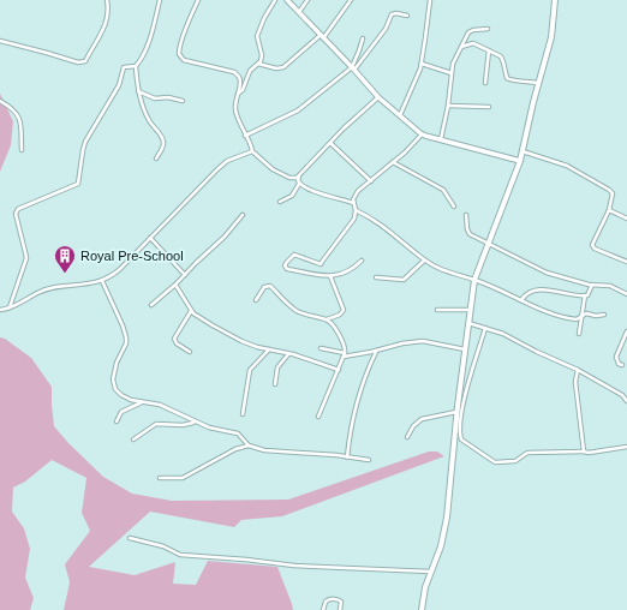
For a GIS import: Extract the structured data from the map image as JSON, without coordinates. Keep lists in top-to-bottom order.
{
  "places": {
    "building": ["Royal Pre-School"]
  }
}
